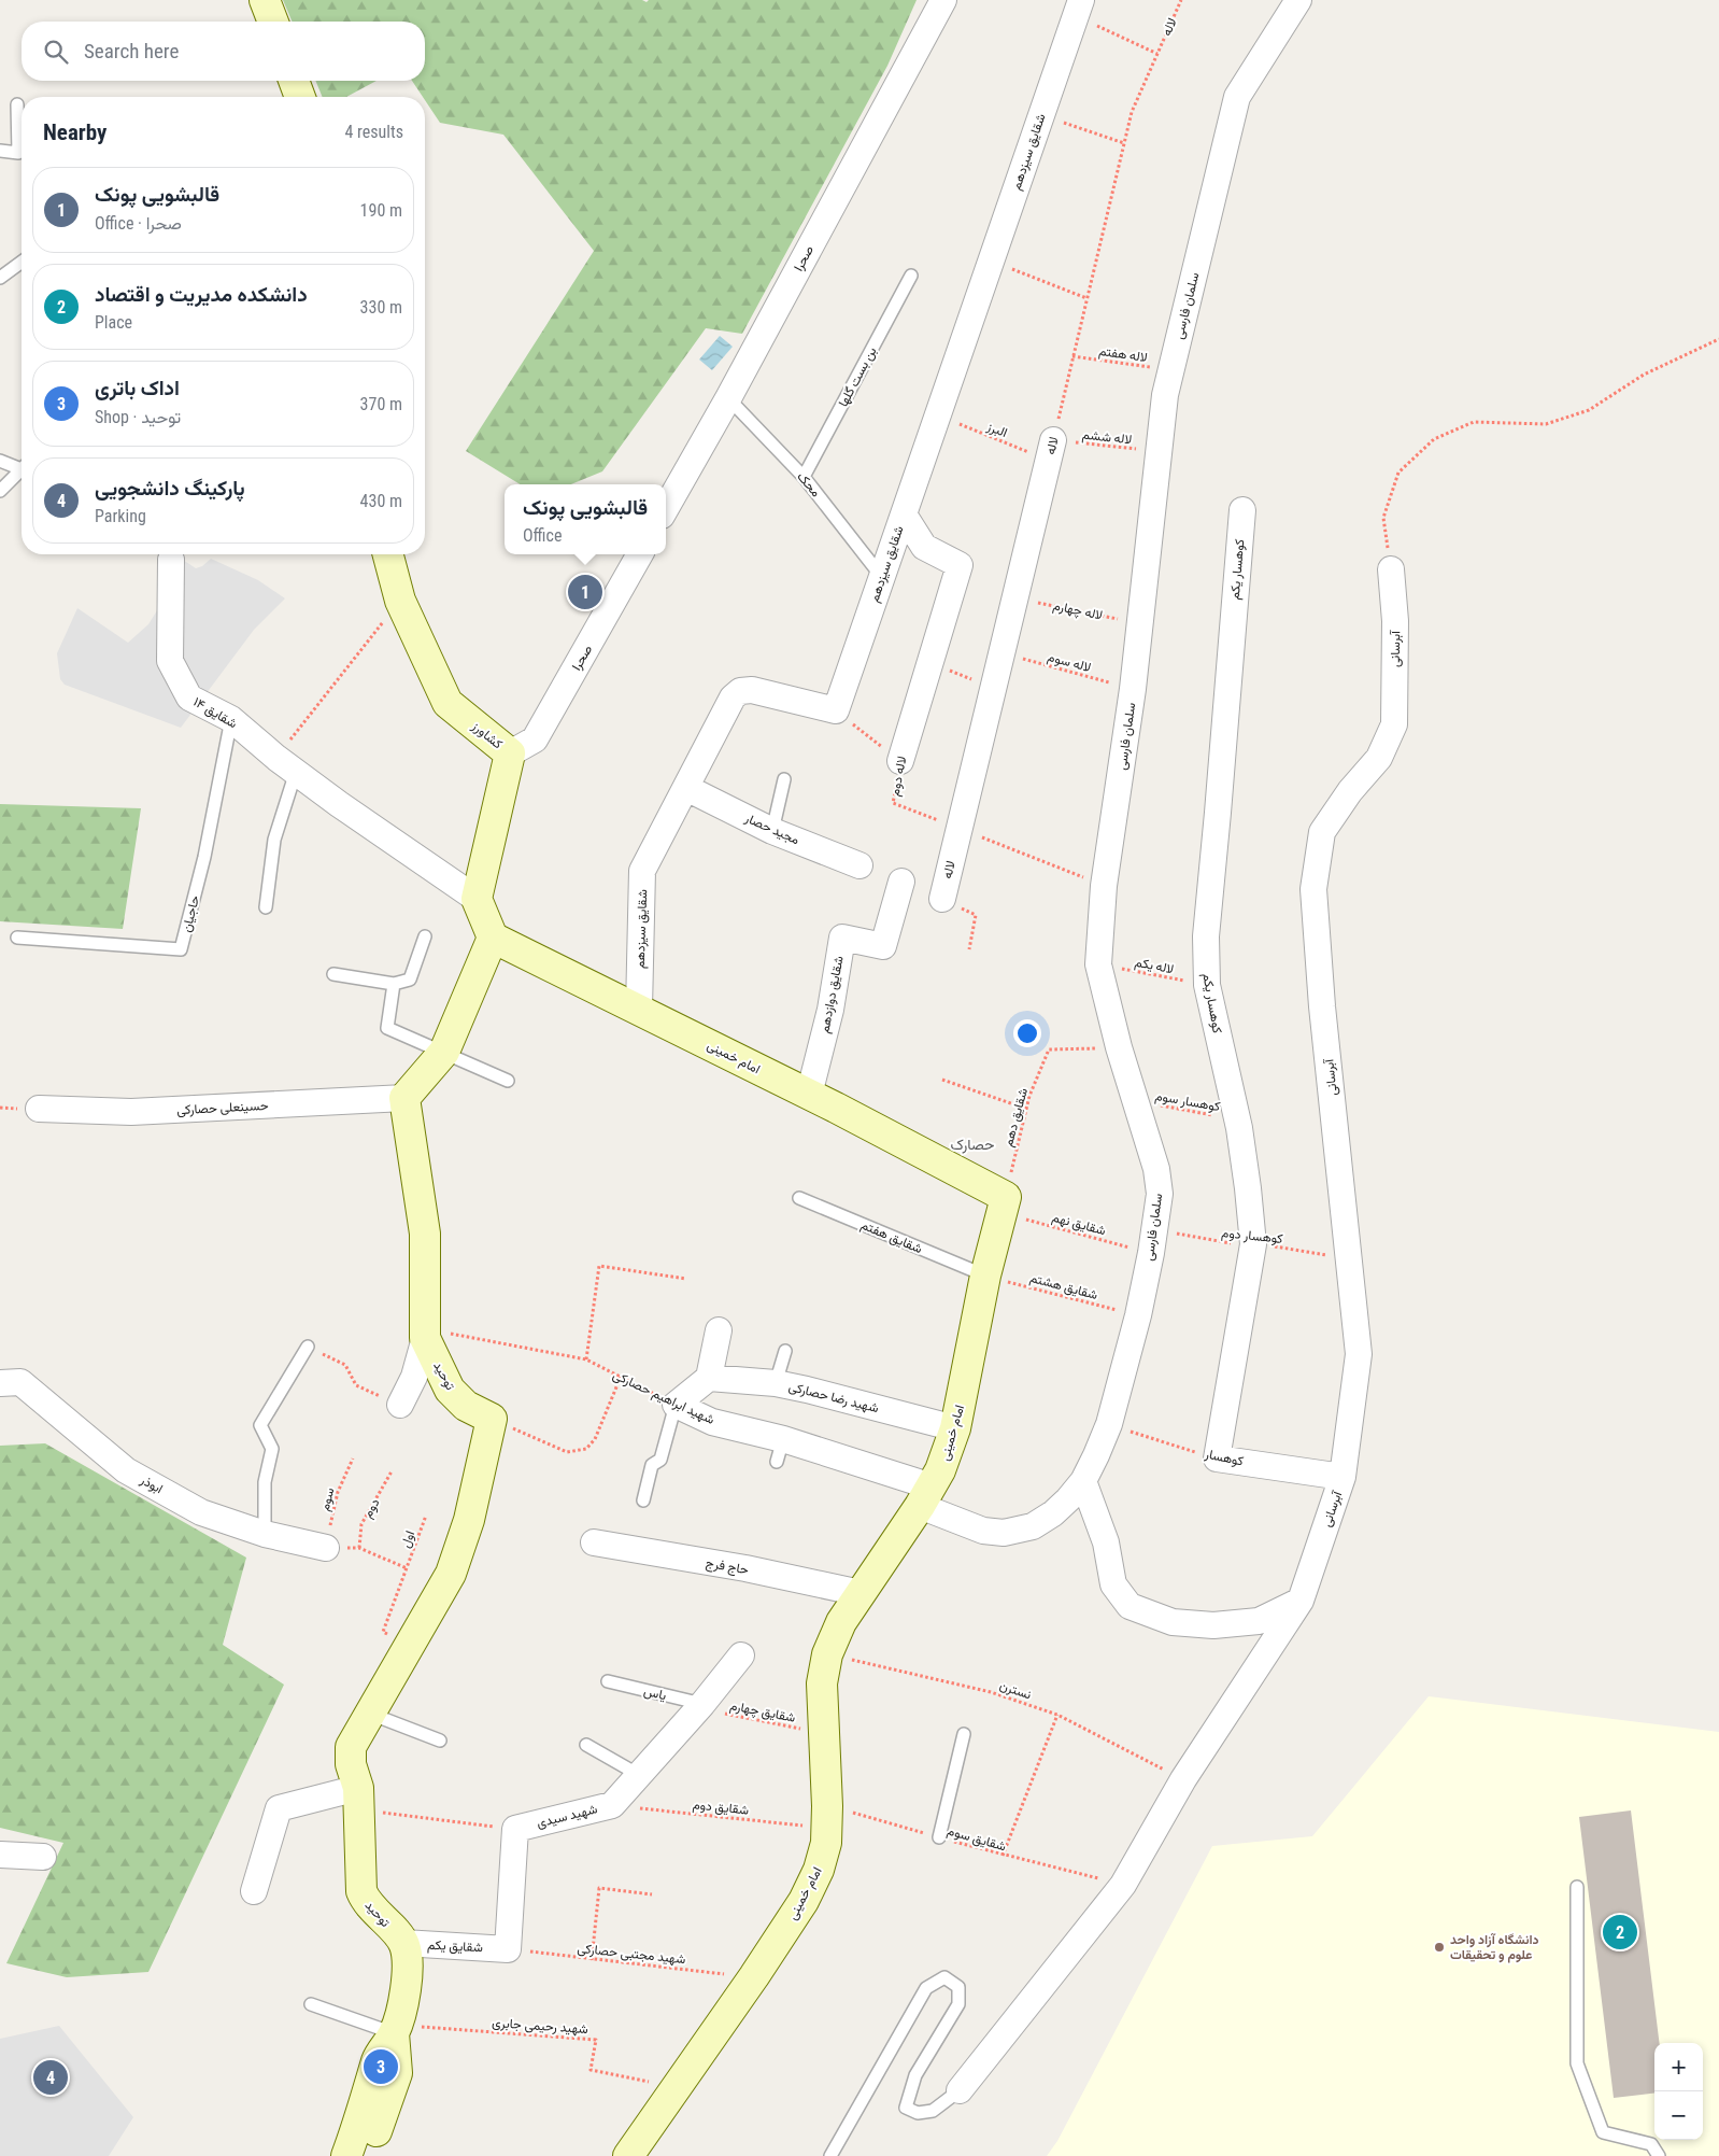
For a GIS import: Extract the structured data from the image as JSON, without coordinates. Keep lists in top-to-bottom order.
{
  "streets": {
    "street": [
      "لاله",
      "شقایق سیزدهم",
      "صحرا",
      "سلمان فارسی",
      "کوهسار یکم",
      "آبرسانی",
      "شقایق ۱۴",
      "کشاورز",
      "لاله دوم",
      "مجید حصار",
      "شقایق دوازدهم",
      "امام خمینی",
      "حسینعلی حصارکی",
      "توحید",
      "شهید ابراهیم حصارکی",
      "شهید رضا حصارکی",
      "کوهسار",
      "ابوذر",
      "حاج فرج",
      "شهید سیدی",
      "شقایق یکم"
    ],
    "lane": [
      "بن بست گلها",
      "محک",
      "حاجیان",
      "شقایق هفتم",
      "یاس"
    ],
    "path": [
      "لاله هفتم",
      "البرز",
      "لاله ششم",
      "لاله چهارم",
      "لاله سوم",
      "لاله یکم",
      "کوهسار سوم",
      "شقایق دهم",
      "شقایق نهم",
      "کوهسار دوم",
      "شقایق هشتم",
      "سوم",
      "دوم",
      "اول",
      "نسترن",
      "شقایق چهارم",
      "شقایق دوم",
      "شقایق سوم",
      "شهید مجتبی حصارکی",
      "شهید رحیمی جابری"
    ]
  },
  "crossings": [
    ["لاله", "لاله هفتم"],
    ["لاله", "البرز"],
    ["لاله", "لاله ششم"],
    ["لاله", "لاله چهارم"],
    ["لاله", "لاله سوم"],
    ["لاله", "لاله دوم"],
    ["شقایق سیزدهم", "البرز"],
    ["شقایق سیزدهم", "محک"],
    ["شقایق سیزدهم", "لاله دوم"],
    ["شقایق سیزدهم", "مجید حصار"],
    ["شقایق سیزدهم", "امام خمینی"],
    ["صحرا", "محک"],
    ["صحرا", "کشاورز"],
    ["سلمان فارسی", "لاله هفتم"],
    ["سلمان فارسی", "لاله ششم"],
    ["سلمان فارسی", "لاله چهارم"],
    ["سلمان فارسی", "لاله سوم"],
    ["سلمان فارسی", "لاله دوم"],
    ["سلمان فارسی", "لاله یکم"],
    ["سلمان فارسی", "کوهسار سوم"],
    ["سلمان فارسی", "شقایق دهم"],
    ["سلمان فارسی", "شقایق نهم"],
    ["سلمان فارسی", "کوهسار دوم"],
    ["سلمان فارسی", "شقایق هشتم"],
    ["سلمان فارسی", "کوهسار"],
    ["بن بست گلها", "محک"],
    ["البرز", "لاله ششم"],
    ["کوهسار یکم", "لاله یکم"],
    ["کوهسار یکم", "کوهسار سوم"],
    ["کوهسار یکم", "کوهسار دوم"],
    ["کوهسار یکم", "کوهسار"],
    ["آبرسانی", "کوهسار دوم"],
    ["آبرسانی", "کوهسار"],
    ["آبرسانی", "نسترن"],
    ["آبرسانی", "شقایق سوم"],
    ["شقایق ۱۴", "کشاورز"],
    ["شقایق ۱۴", "حاجیان"],
    ["شقایق دوازدهم", "امام خمینی"],
    ["امام خمینی", "شقایق دهم"],
    ["امام خمینی", "شقایق نهم"],
    ["امام خمینی", "شقایق هفتم"],
    ["امام خمینی", "شقایق هشتم"],
    ["امام خمینی", "شهید ابراهیم حصارکی"],
    ["امام خمینی", "شهید رضا حصارکی"],
    ["امام خمینی", "حاج فرج"],
    ["امام خمینی", "نسترن"],
    ["امام خمینی", "شقایق چهارم"],
    ["امام خمینی", "شقایق دوم"],
    ["امام خمینی", "شقایق سوم"],
    ["امام خمینی", "شهید مجتبی حصارکی"],
    ["امام خمینی", "شهید رحیمی جابری"],
    ["حسینعلی حصارکی", "توحید"],
    ["شقایق دهم", "شقایق نهم"],
    ["شقایق نهم", "کوهسار دوم"],
    ["شقایق هفتم", "شقایق هشتم"],
    ["توحید", "شهید ابراهیم حصارکی"],
    ["توحید", "اول"],
    ["توحید", "شقایق یکم"],
    ["ابوذر", "سوم"],
    ["دوم", "اول"],
    ["یاس", "شقایق چهارم"],
    ["یاس", "شهید سیدی"],
    ["شقایق چهارم", "شهید سیدی"],
    ["شقایق دوم", "شهید سیدی"],
    ["شقایق دوم", "شقایق سوم"],
    ["شقایق یکم", "شهید مجتبی حصارکی"]
  ],
  "districts": ["حصارک"],
  "places": ["دانشگاه آزاد واحد علوم و تحقیقات"],
  "page": {
    "search": "Search here",
    "heading": ["Nearby", "4 results"],
    "list": [
      {
        "mark": "1",
        "name": "قالبشویی پونک",
        "note": "Office · صحرا",
        "value": "190 m"
      },
      {
        "mark": "2",
        "name": "دانشکده مدیریت و اقتصاد",
        "note": "Place",
        "value": "330 m"
      },
      {
        "mark": "3",
        "name": "اداک باتری",
        "note": "Shop · توحید",
        "value": "370 m"
      },
      {
        "mark": "4",
        "name": "پارکینگ دانشجویی",
        "note": "Parking",
        "value": "430 m"
      }
    ],
    "popup": ["قالبشویی پونک", "Office"],
    "pins": [
      "1",
      "2",
      "3",
      "4"
    ],
    "map_buttons": ["+", "−"]
  }
}
